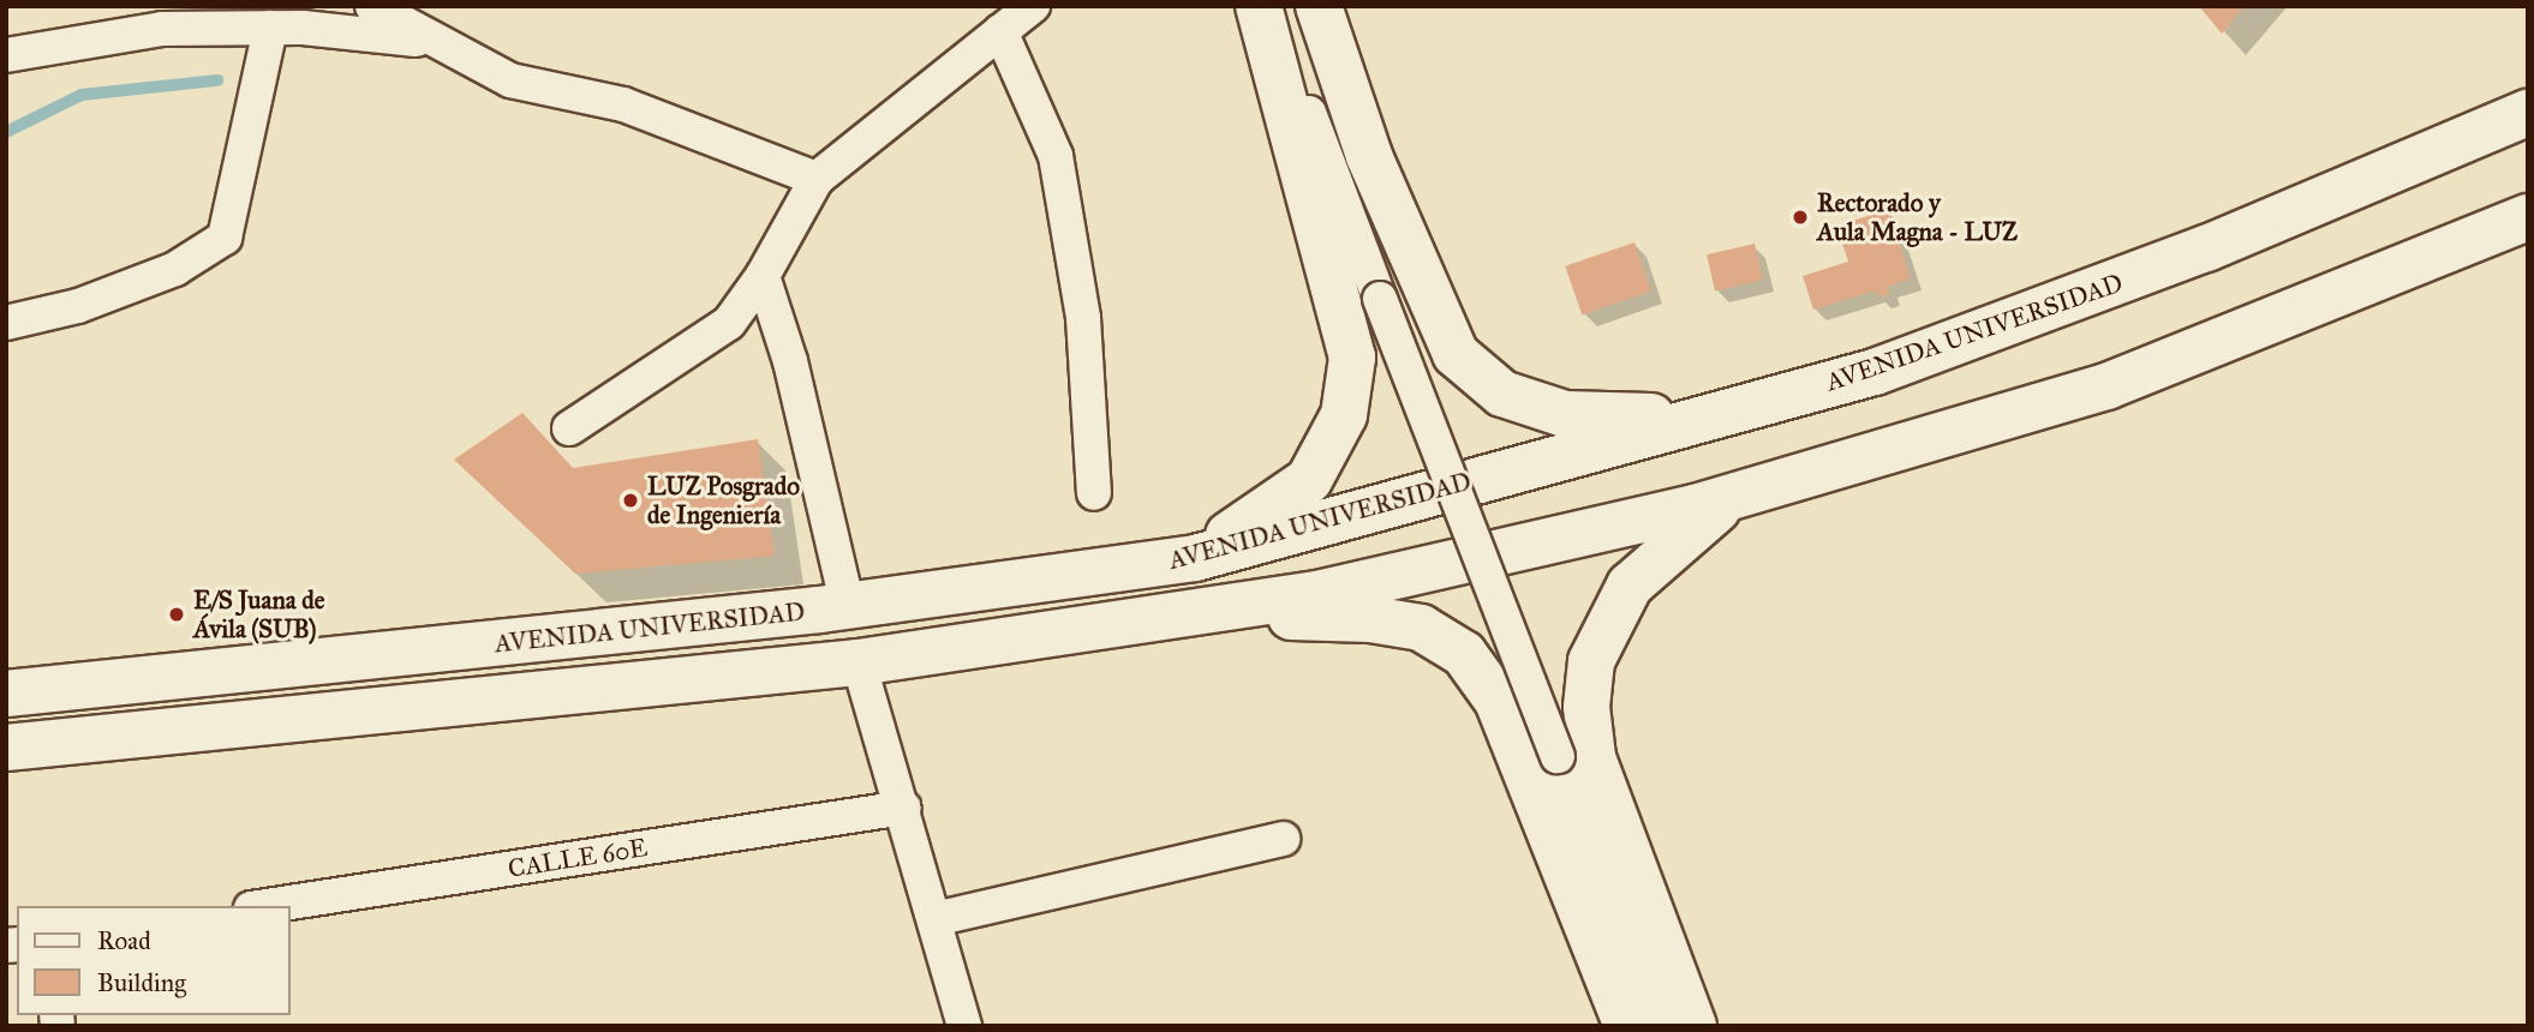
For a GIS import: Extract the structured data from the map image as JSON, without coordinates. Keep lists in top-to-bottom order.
{
  "streets": {
    "street": ["AVENIDA UNIVERSIDAD", "CALLE 60E"]
  },
  "places": ["Rectorado y Aula Magna - LUZ", "LUZ Posgrado de Ingeniería", "E/S Juana de Ávila (SUB)"],
  "legend": ["Road", "Building"]
}
